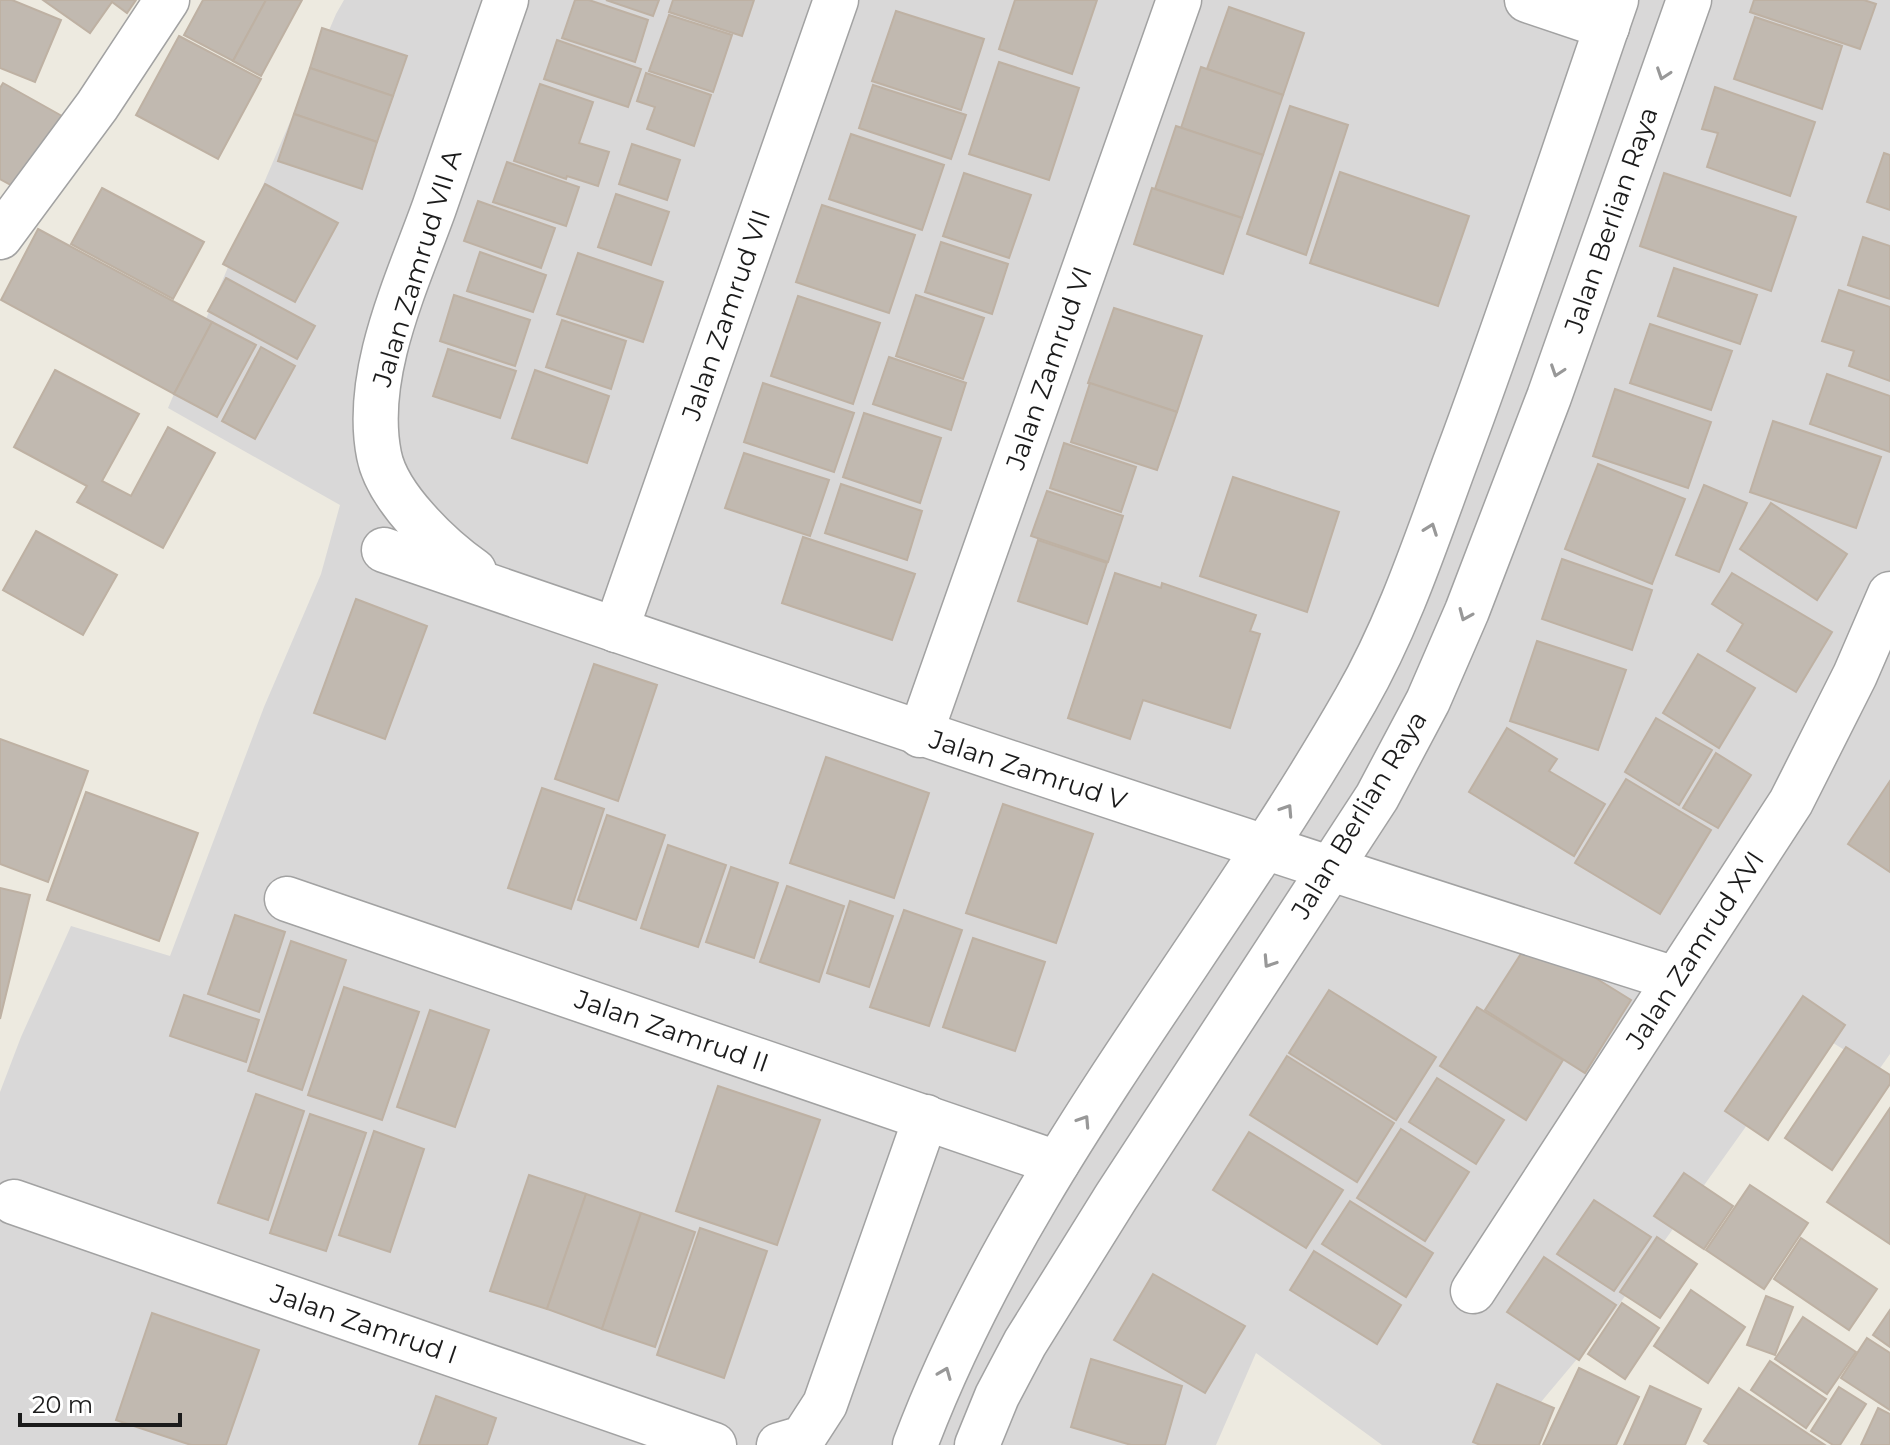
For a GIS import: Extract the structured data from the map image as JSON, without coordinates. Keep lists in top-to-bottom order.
{
  "streets": {
    "street": [
      "Jalan Berlian Raya",
      "Jalan Zamrud VII A",
      "Jalan Zamrud VII",
      "Jalan Zamrud VI",
      "Jalan Zamrud V",
      "Jalan Zamrud XVI",
      "Jalan Zamrud II",
      "Jalan Zamrud I"
    ]
  },
  "crossings": [
    ["Jalan Berlian Raya", "Jalan Zamrud V"],
    ["Jalan Zamrud VII A", "Jalan Zamrud V"],
    ["Jalan Zamrud VII", "Jalan Zamrud V"],
    ["Jalan Zamrud VI", "Jalan Zamrud V"],
    ["Jalan Zamrud V", "Jalan Zamrud XVI"]
  ],
  "scale_bar": "20 m"
}
